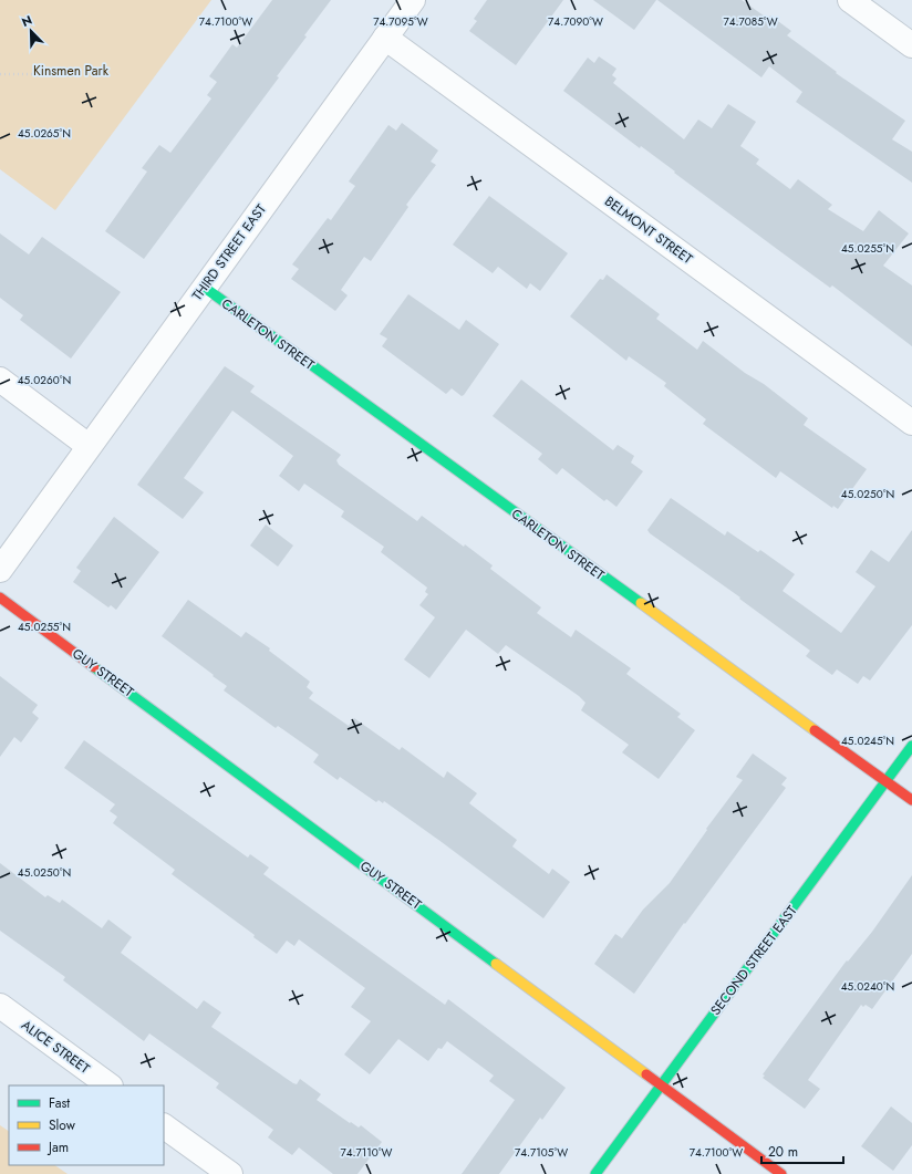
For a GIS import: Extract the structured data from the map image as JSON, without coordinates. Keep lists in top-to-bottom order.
{
  "streets": {
    "street": [
      "BELMONT STREET",
      "THIRD STREET EAST",
      "CARLETON STREET",
      "GUY STREET",
      "SECOND STREET EAST",
      "ALICE STREET"
    ]
  },
  "crossings": [
    ["BELMONT STREET", "THIRD STREET EAST"],
    ["THIRD STREET EAST", "CARLETON STREET"],
    ["CARLETON STREET", "SECOND STREET EAST"],
    ["GUY STREET", "SECOND STREET EAST"]
  ],
  "parks": ["Kinsmen Park"],
  "legend": ["Fast", "Slow", "Jam"],
  "scale_bar": "20 m",
  "north": "top left",
  "coordinates": [
    "74.7100°W",
    "74.7095°W",
    "74.7090°W",
    "74.7085°W",
    "45.0265°N",
    "45.0255°N",
    "45.0260°N",
    "45.0250°N",
    "45.0245°N",
    "45.0240°N",
    "74.7110°W",
    "74.7105°W"
  ]
}
